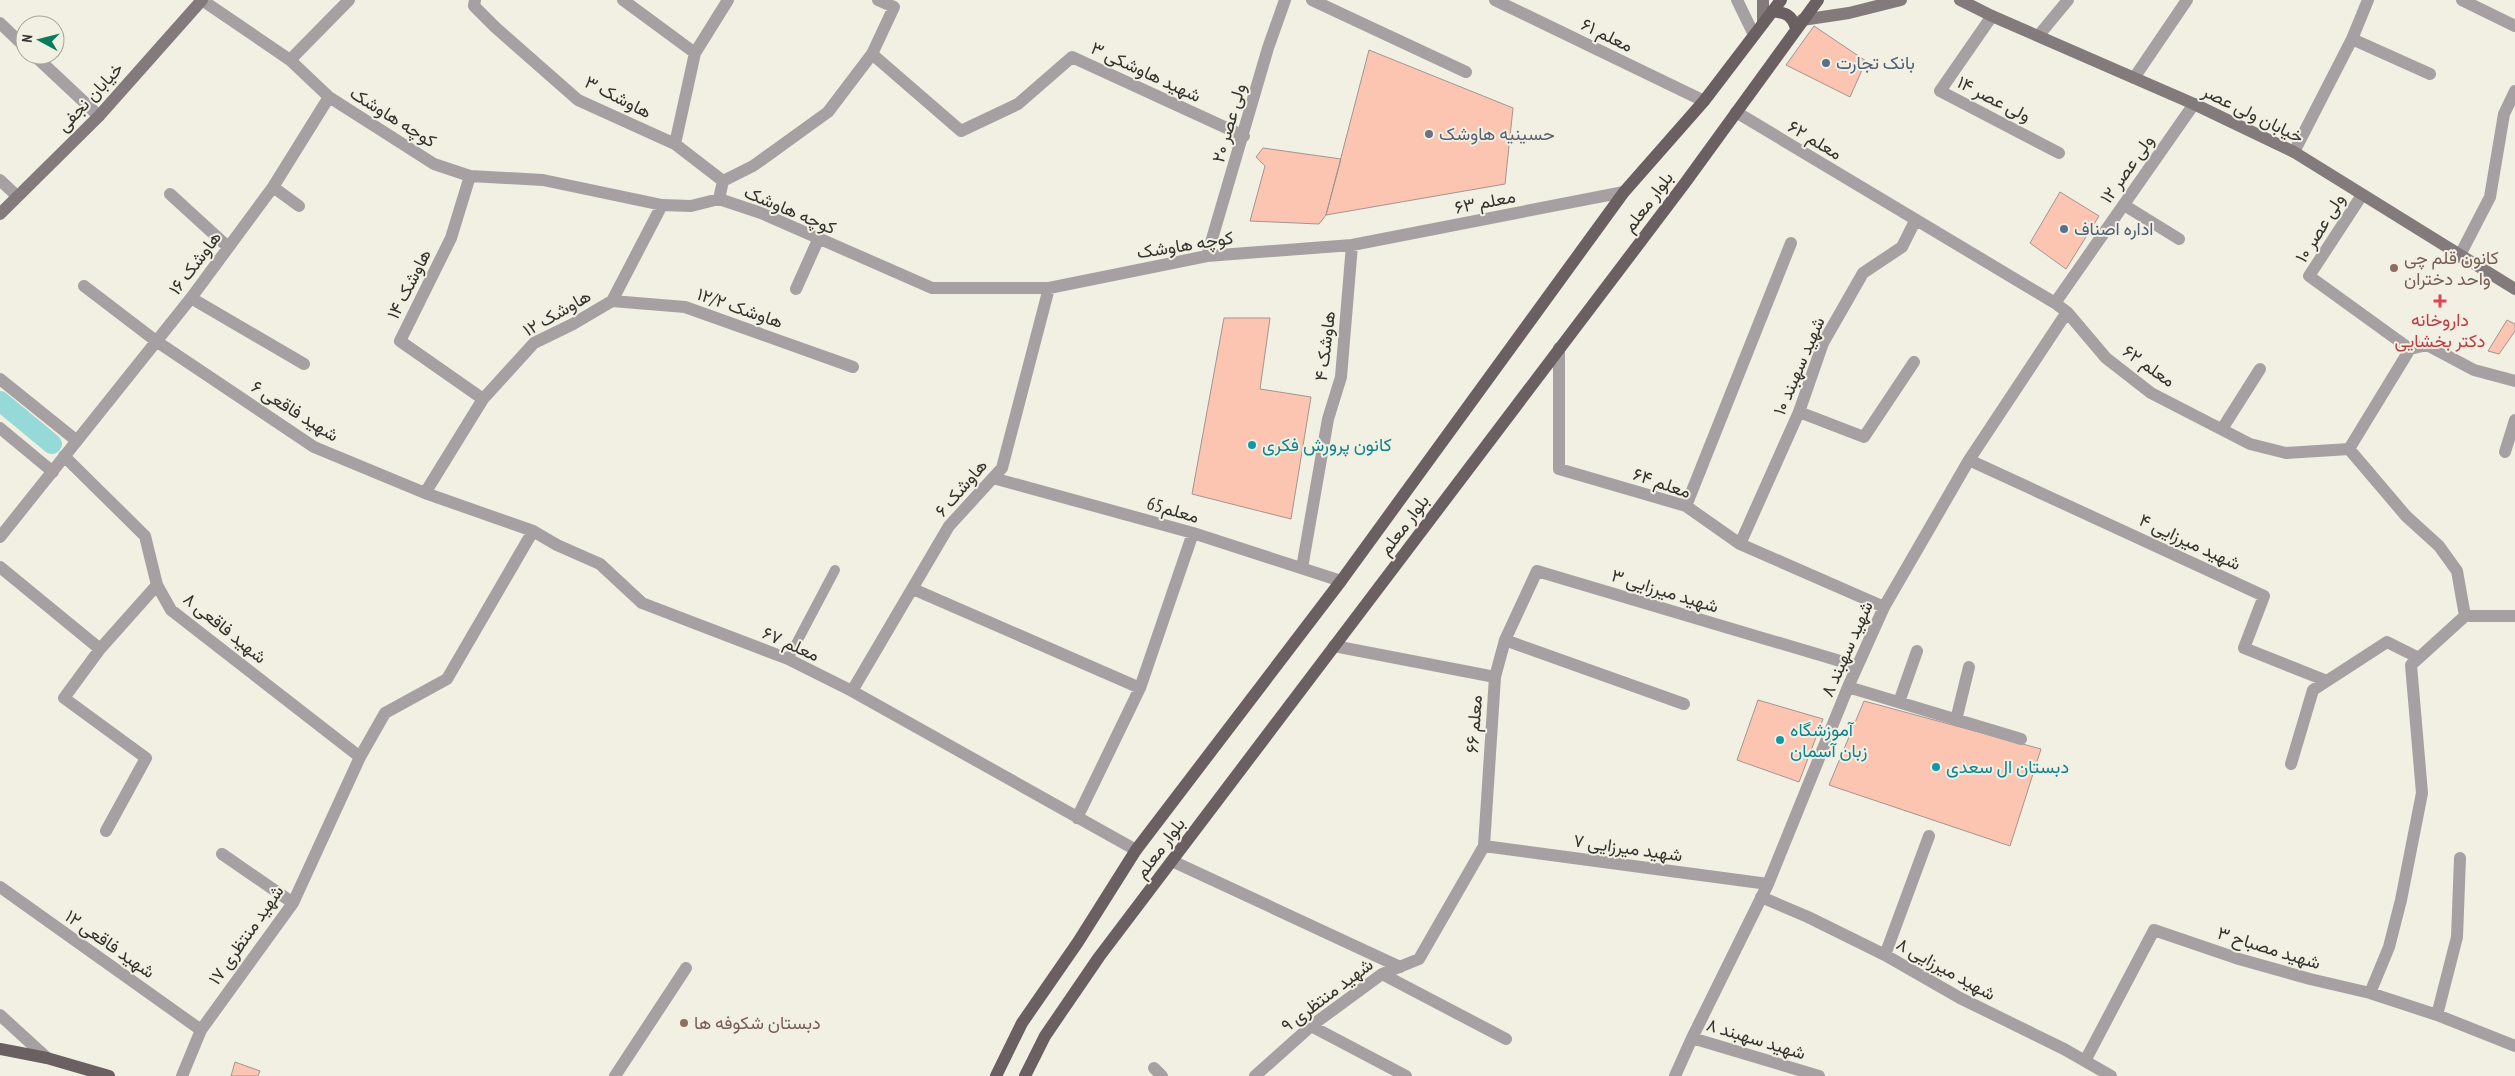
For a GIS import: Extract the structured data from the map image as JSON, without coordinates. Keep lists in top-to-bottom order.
{
  "streets": {
    "main road": ["خیابان نجفی", "خیابان ولی عصر", "بلوار معلم"],
    "street": [
      "معلم ۶۱",
      "شهید هاوشکی ۳",
      "هاوشک ۳",
      "ولی عصر ۱۴",
      "کوچه هاوشک",
      "ولی عصر ۲۰",
      "معلم ۶۲",
      "ولی عصر ۱۲",
      "معلم ۶۳",
      "ولی عصر ۱۰",
      "هاوشک ۱۶",
      "هاوشک ۱۴",
      "هاوشک ۱۲/۲",
      "هاوشک ۱۲",
      "هاوشک ۴",
      "شهید سهبند ۱۰",
      "شهید فاقعی ۶",
      "معلم ۶۴",
      "هاوشک ۶",
      "معلم65",
      "شهید میرزایی ۴",
      "شهید میرزایی ۳",
      "شهید فاقعی ۸",
      "معلم ۶۷",
      "شهید سهبند ۸",
      "معلم ۶۶",
      "شهید میرزایی ۷",
      "شهید منتظری ۱۷",
      "شهید فاقعی ۱۲",
      "شهید مصباح ۳",
      "شهید میرزایی ۸",
      "شهید منتظری ۹"
    ]
  },
  "crossings": [
    ["معلم ۶۱", "بلوار معلم"],
    ["شهید هاوشکی ۳", "ولی عصر ۲۰"],
    ["خیابان نجفی", "کوچه هاوشک"],
    ["ولی عصر ۱۴", "خیابان ولی عصر"],
    ["خیابان ولی عصر", "ولی عصر ۱۲"],
    ["خیابان ولی عصر", "ولی عصر ۱۰"],
    ["کوچه هاوشک", "ولی عصر ۲۰"],
    ["کوچه هاوشک", "معلم ۶۳"],
    ["کوچه هاوشک", "هاوشک ۱۶"],
    ["کوچه هاوشک", "هاوشک ۱۴"],
    ["کوچه هاوشک", "هاوشک ۱۲"],
    ["کوچه هاوشک", "هاوشک ۴"],
    ["کوچه هاوشک", "هاوشک ۶"],
    ["معلم ۶۲", "ولی عصر ۱۲"],
    ["معلم ۶۲", "بلوار معلم"],
    ["معلم ۶۲", "شهید سهبند ۱۰"],
    ["معلم ۶۲", "شهید سهبند ۸"],
    ["معلم ۶۳", "بلوار معلم"],
    ["معلم ۶۳", "هاوشک ۴"],
    ["بلوار معلم", "معلم ۶۴"],
    ["بلوار معلم", "معلم65"],
    ["بلوار معلم", "معلم ۶۷"],
    ["بلوار معلم", "معلم ۶۶"],
    ["هاوشک ۱۶", "شهید فاقعی ۶"],
    ["هاوشک ۱۶", "شهید فاقعی ۸"],
    ["هاوشک ۱۴", "هاوشک ۱۲"],
    ["هاوشک ۱۲/۲", "هاوشک ۱۲"],
    ["هاوشک ۱۲", "شهید فاقعی ۶"],
    ["هاوشک ۱۲", "معلم ۶۷"],
    ["هاوشک ۴", "معلم65"],
    ["شهید سهبند ۱۰", "معلم ۶۴"],
    ["شهید فاقعی ۶", "معلم ۶۷"],
    ["معلم ۶۴", "شهید سهبند ۸"],
    ["هاوشک ۶", "معلم65"],
    ["هاوشک ۶", "معلم ۶۷"],
    ["شهید میرزایی ۴", "شهید سهبند ۸"],
    ["شهید میرزایی ۳", "شهید سهبند ۸"],
    ["شهید فاقعی ۸", "شهید منتظری ۱۷"],
    ["معلم ۶۷", "شهید منتظری ۱۷"],
    ["شهید سهبند ۸", "شهید میرزایی ۷"],
    ["شهید سهبند ۸", "شهید میرزایی ۸"],
    ["معلم ۶۶", "شهید میرزایی ۷"],
    ["معلم ۶۶", "شهید منتظری ۹"],
    ["شهید میرزایی ۷", "شهید منتظری ۹"],
    ["شهید منتظری ۱۷", "شهید فاقعی ۱۲"],
    ["شهید مصباح ۳", "شهید میرزایی ۸"]
  ],
  "places": {
    "other": [
      "بانک تجارت",
      "حسینیه هاوشک",
      "اداره اصناف",
      "کانون قلم چی واحد دختران",
      "کانون پرورش فکری",
      "آموزشگاه زبان آسمان",
      "دبستان ال سعدی",
      "دبستان شکوفه ها"
    ],
    "health": ["داروخانه دکتر بخشایی"]
  },
  "north": "left"
}
